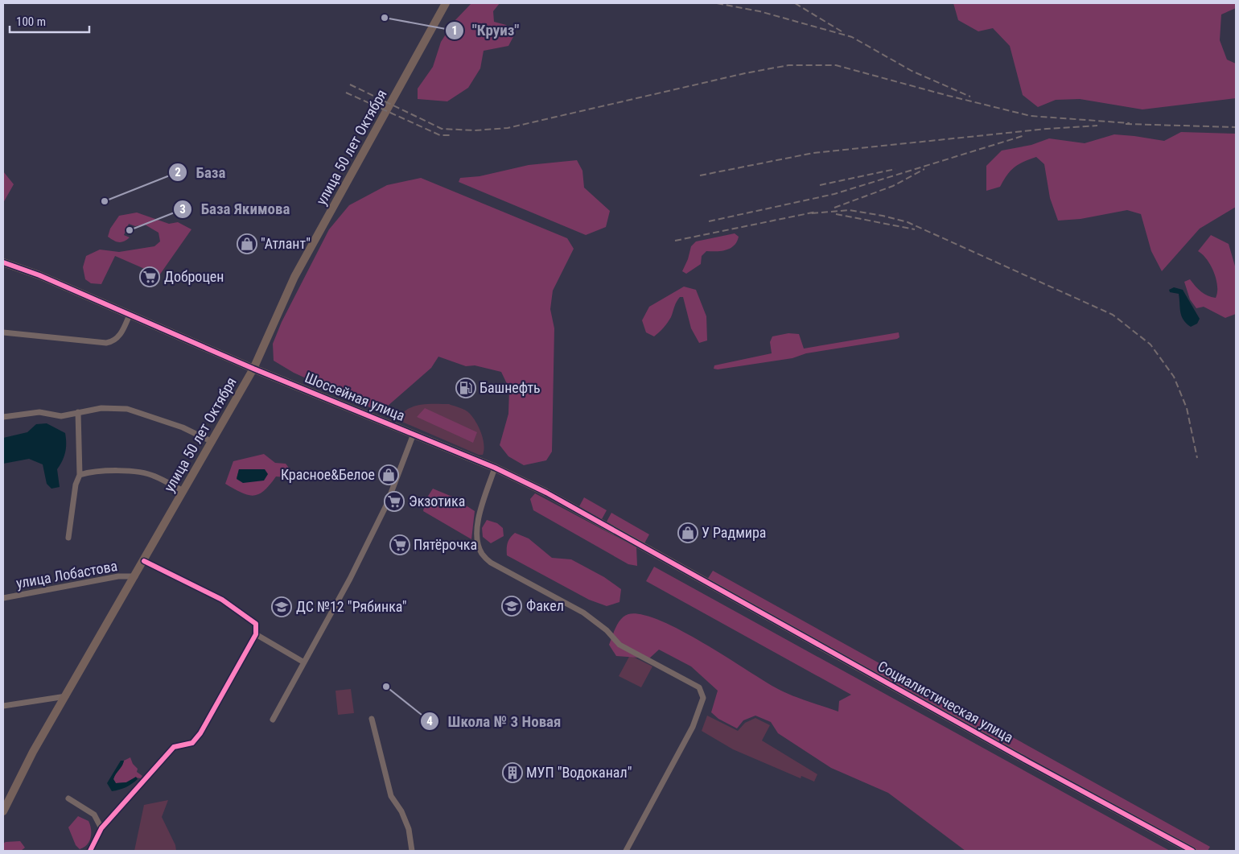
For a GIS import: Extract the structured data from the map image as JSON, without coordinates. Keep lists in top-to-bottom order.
{
  "streets": {
    "street": [
      "улица 50 лет Октября",
      "Шоссейная улица",
      "улица Лобастова",
      "Социалистическая улица"
    ]
  },
  "crossings": [
    ["улица 50 лет Октября", "Шоссейная улица"],
    ["улица 50 лет Октября", "улица Лобастова"],
    ["Шоссейная улица", "Социалистическая улица"]
  ],
  "places": {
    "other": [
      "\"Круиз\"",
      "База",
      "База Якимова",
      "Школа № 3 Новая"
    ],
    "shop": ["\"Атлант\"", "Красное&Белое", "У Радмира"],
    "supermarket": ["Доброцен", "Экзотика", "Пятёрочка"],
    "fuel station": ["Башнефть"],
    "school or university": ["Факел", "ДС №12 \"Рябинка\""],
    "building": ["МУП \"Водоканал\""]
  },
  "scale_bar": "100 m"
}
